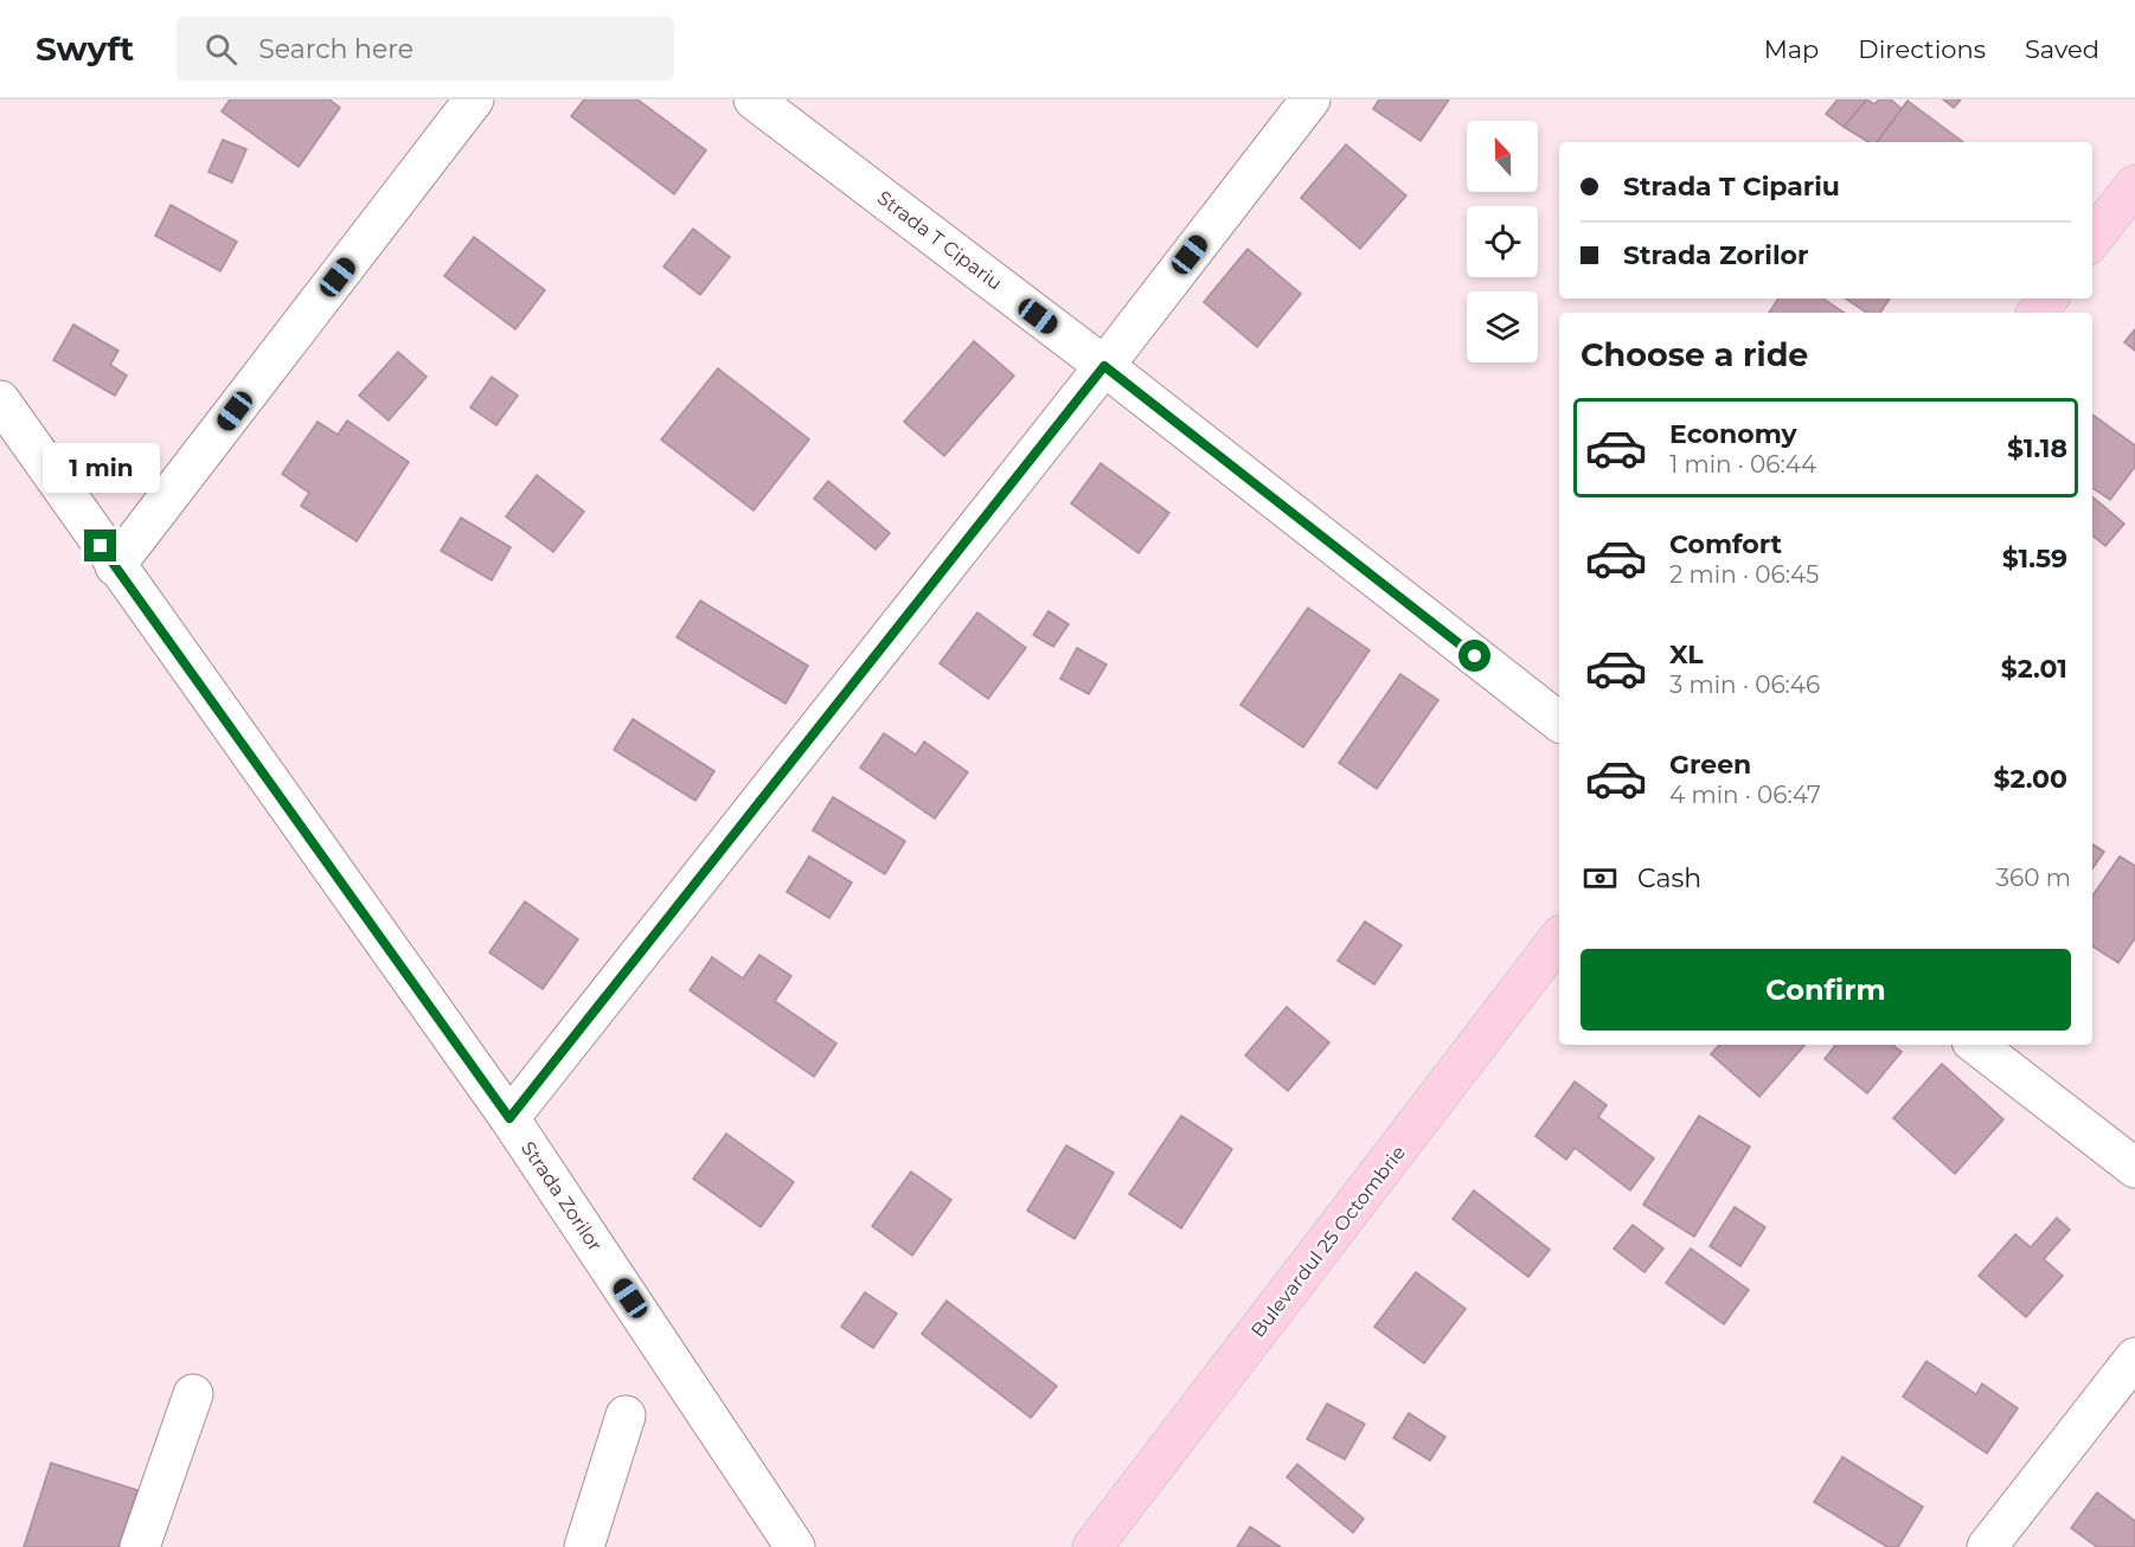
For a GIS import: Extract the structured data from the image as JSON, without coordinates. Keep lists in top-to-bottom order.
{
  "streets": {
    "main road": ["Bulevardul 25 Octombrie"],
    "street": ["Strada T Cipariu", "Strada Zorilor"]
  },
  "north": "top",
  "page": {
    "header": "Swyft",
    "search": "Search here",
    "nav": ["Map", "Directions", "Saved"],
    "banner": ["Strada T Cipariu", "Strada Zorilor"],
    "heading": "Choose a ride",
    "list": [
      {
        "name": "Economy",
        "note": "1 min · 06:44",
        "value": "$1.18"
      },
      {
        "name": "Comfort",
        "note": "2 min · 06:45",
        "value": "$1.59"
      },
      {
        "name": "XL",
        "note": "3 min · 06:46",
        "value": "$2.01"
      },
      {
        "name": "Green",
        "note": "4 min · 06:47",
        "value": "$2.00"
      }
    ],
    "bubble": "1 min",
    "pay": ["Cash", "360 m"],
    "buttons": "Confirm"
  }
}
